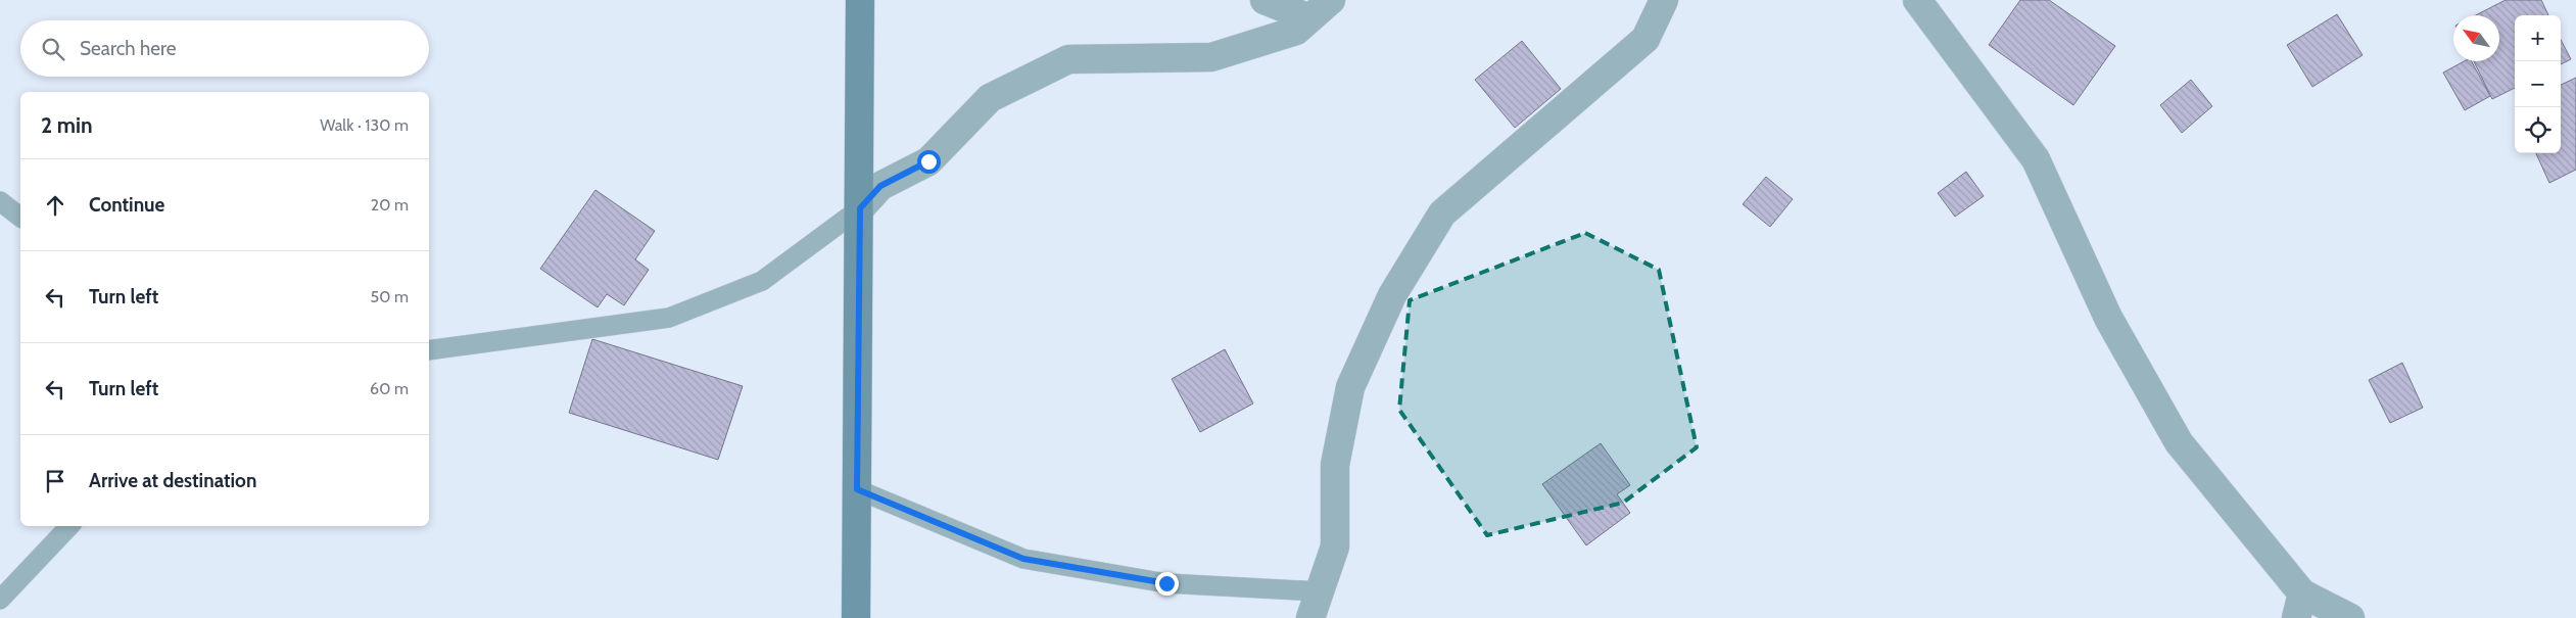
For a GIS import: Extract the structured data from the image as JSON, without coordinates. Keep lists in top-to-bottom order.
{
  "north": "top left",
  "page": {
    "map_buttons": ["+", "−"],
    "search": "Search here",
    "heading": ["2 min", "Walk · 130 m"],
    "list": [
      ["Continue", "20 m"],
      ["Turn left", "50 m"],
      ["Turn left", "60 m"],
      "Arrive at destination"
    ]
  }
}
